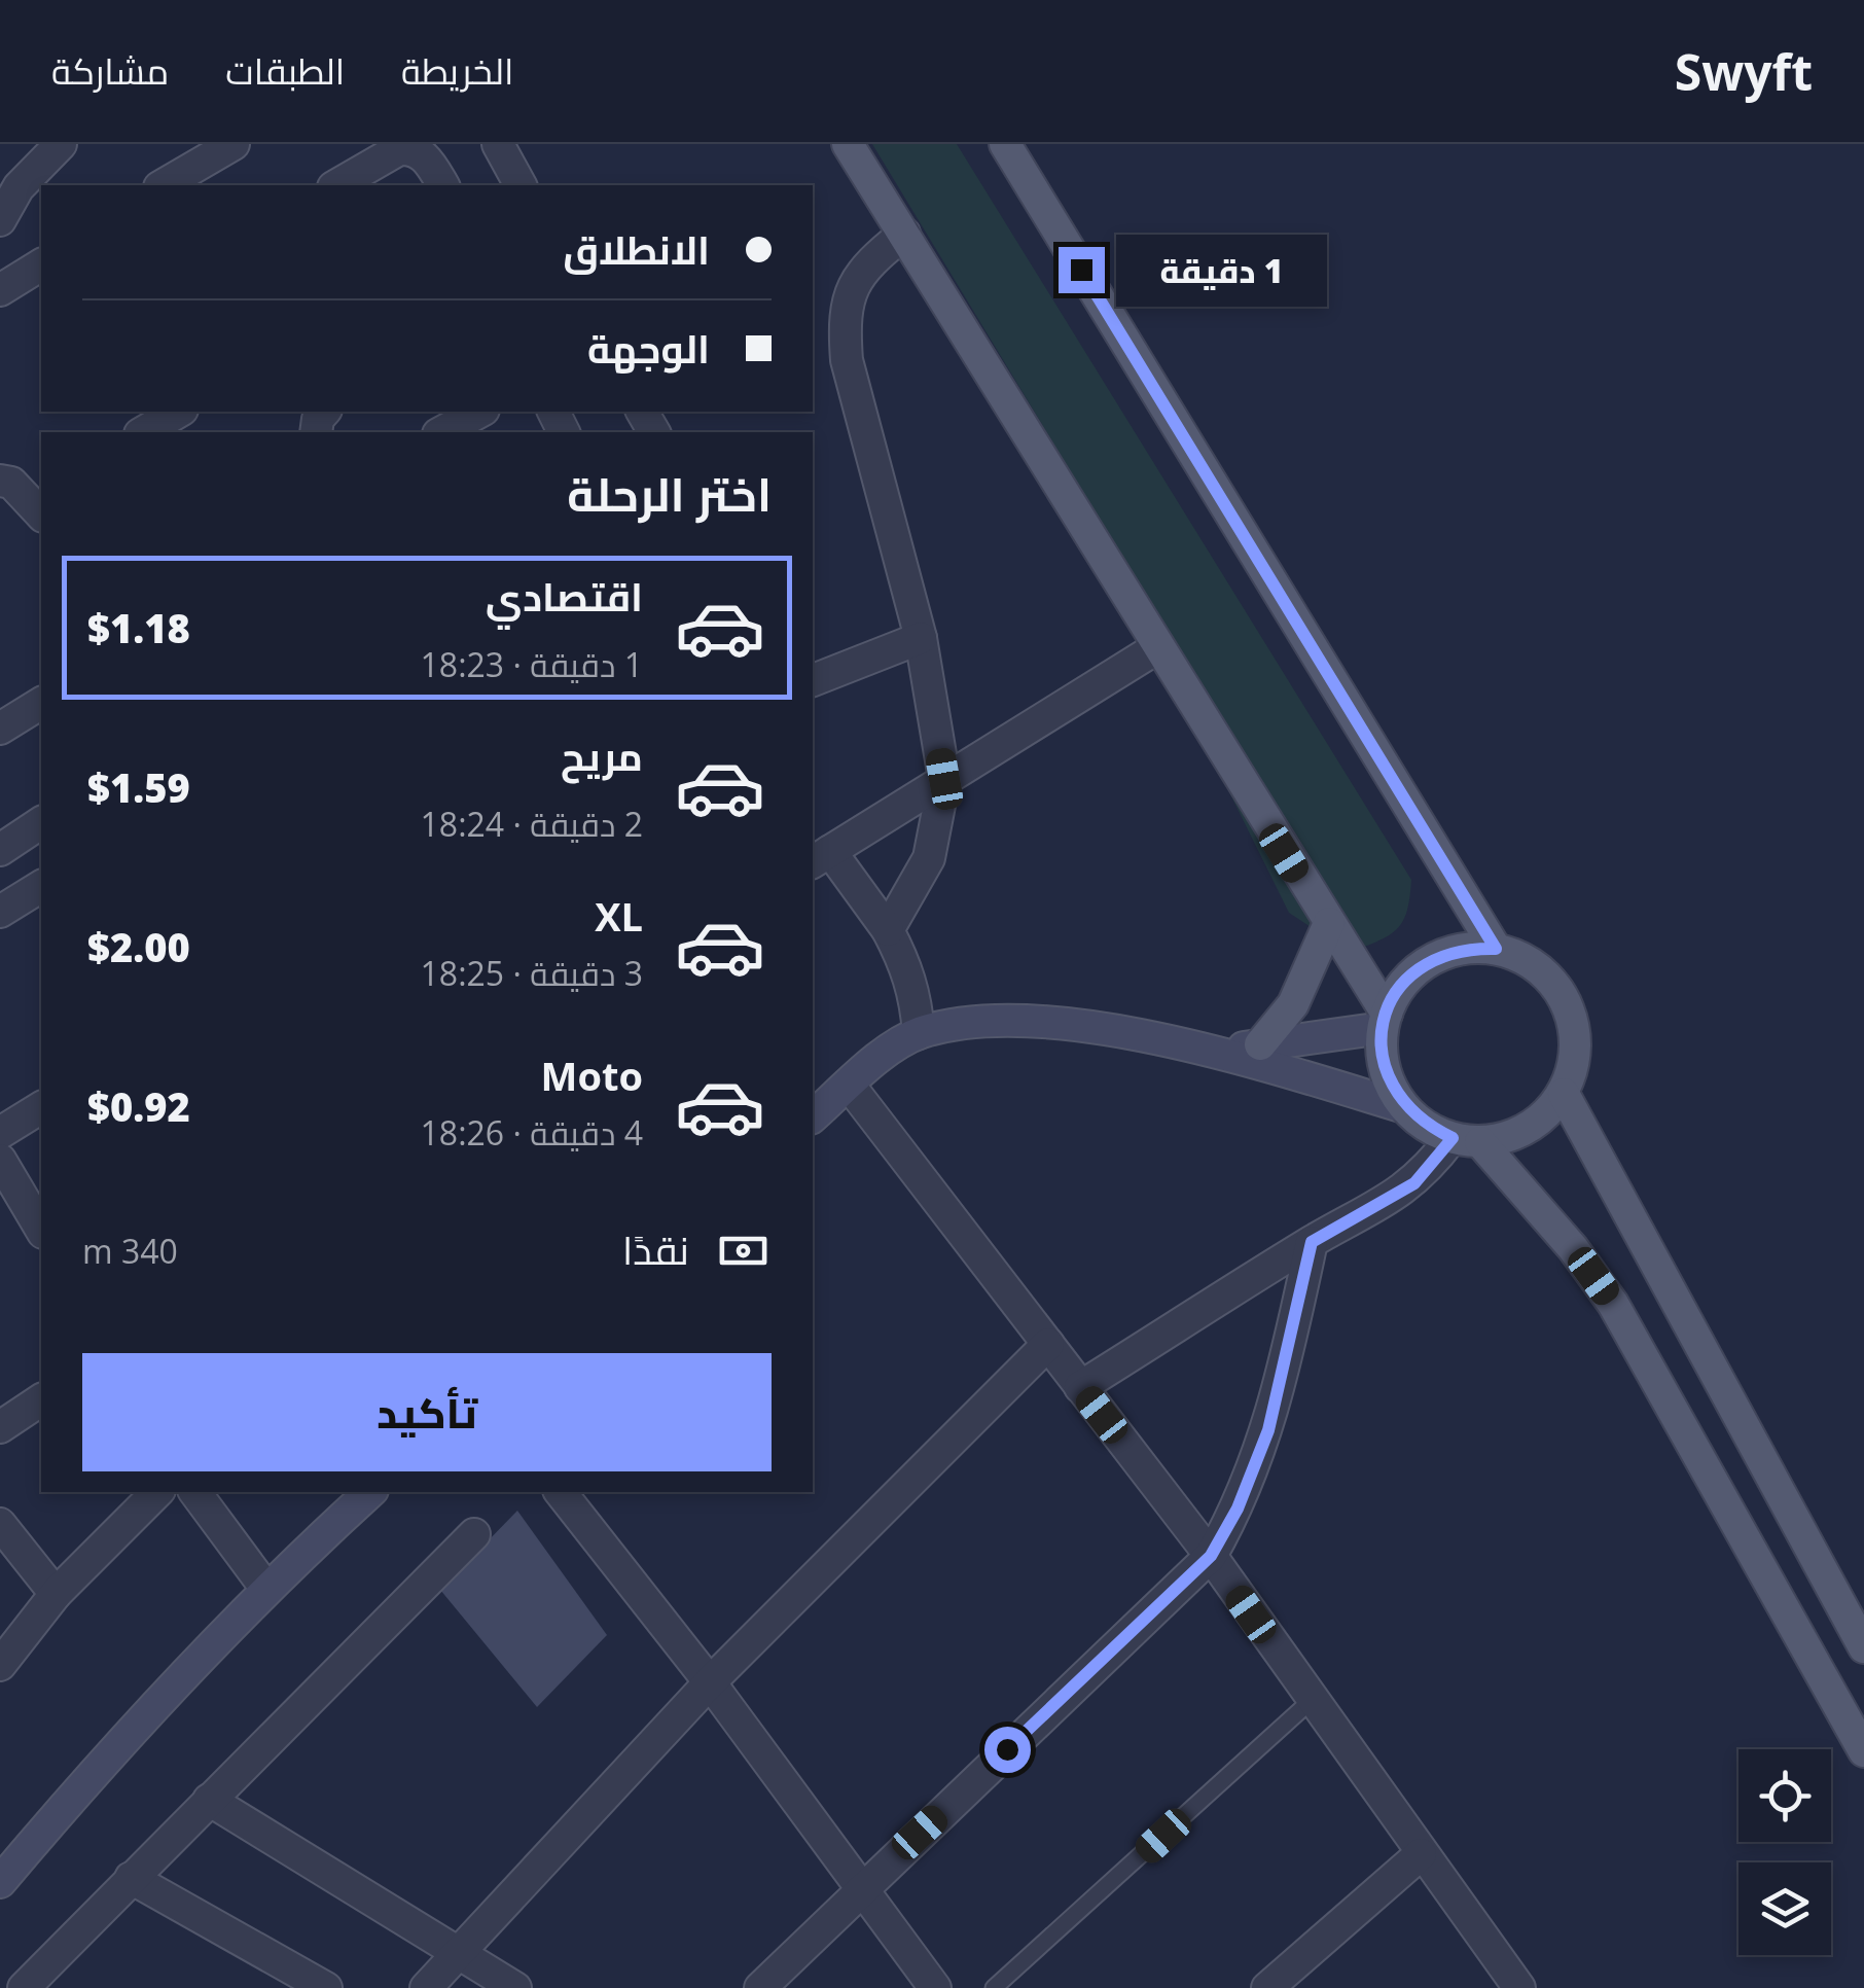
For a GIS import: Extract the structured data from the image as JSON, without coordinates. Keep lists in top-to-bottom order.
{
  "page": {
    "header": "Swyft",
    "nav": ["الخريطة", "الطبقات", "مشاركة"],
    "banner": ["الانطلاق", "الوجهة"],
    "bubble": "1 دقيقة",
    "heading": "اختر الرحلة",
    "list": [
      {
        "name": "اقتصادي",
        "note": "1 دقيقة · 18:23",
        "value": "$1.18"
      },
      {
        "name": "مريح",
        "note": "2 دقيقة · 18:24",
        "value": "$1.59"
      },
      {
        "name": "XL",
        "note": "3 دقيقة · 18:25",
        "value": "$2.00"
      },
      {
        "name": "Moto",
        "note": "4 دقيقة · 18:26",
        "value": "$0.92"
      }
    ],
    "pay": ["نقدًا", "340 m"],
    "buttons": "تأكيد"
  }
}
